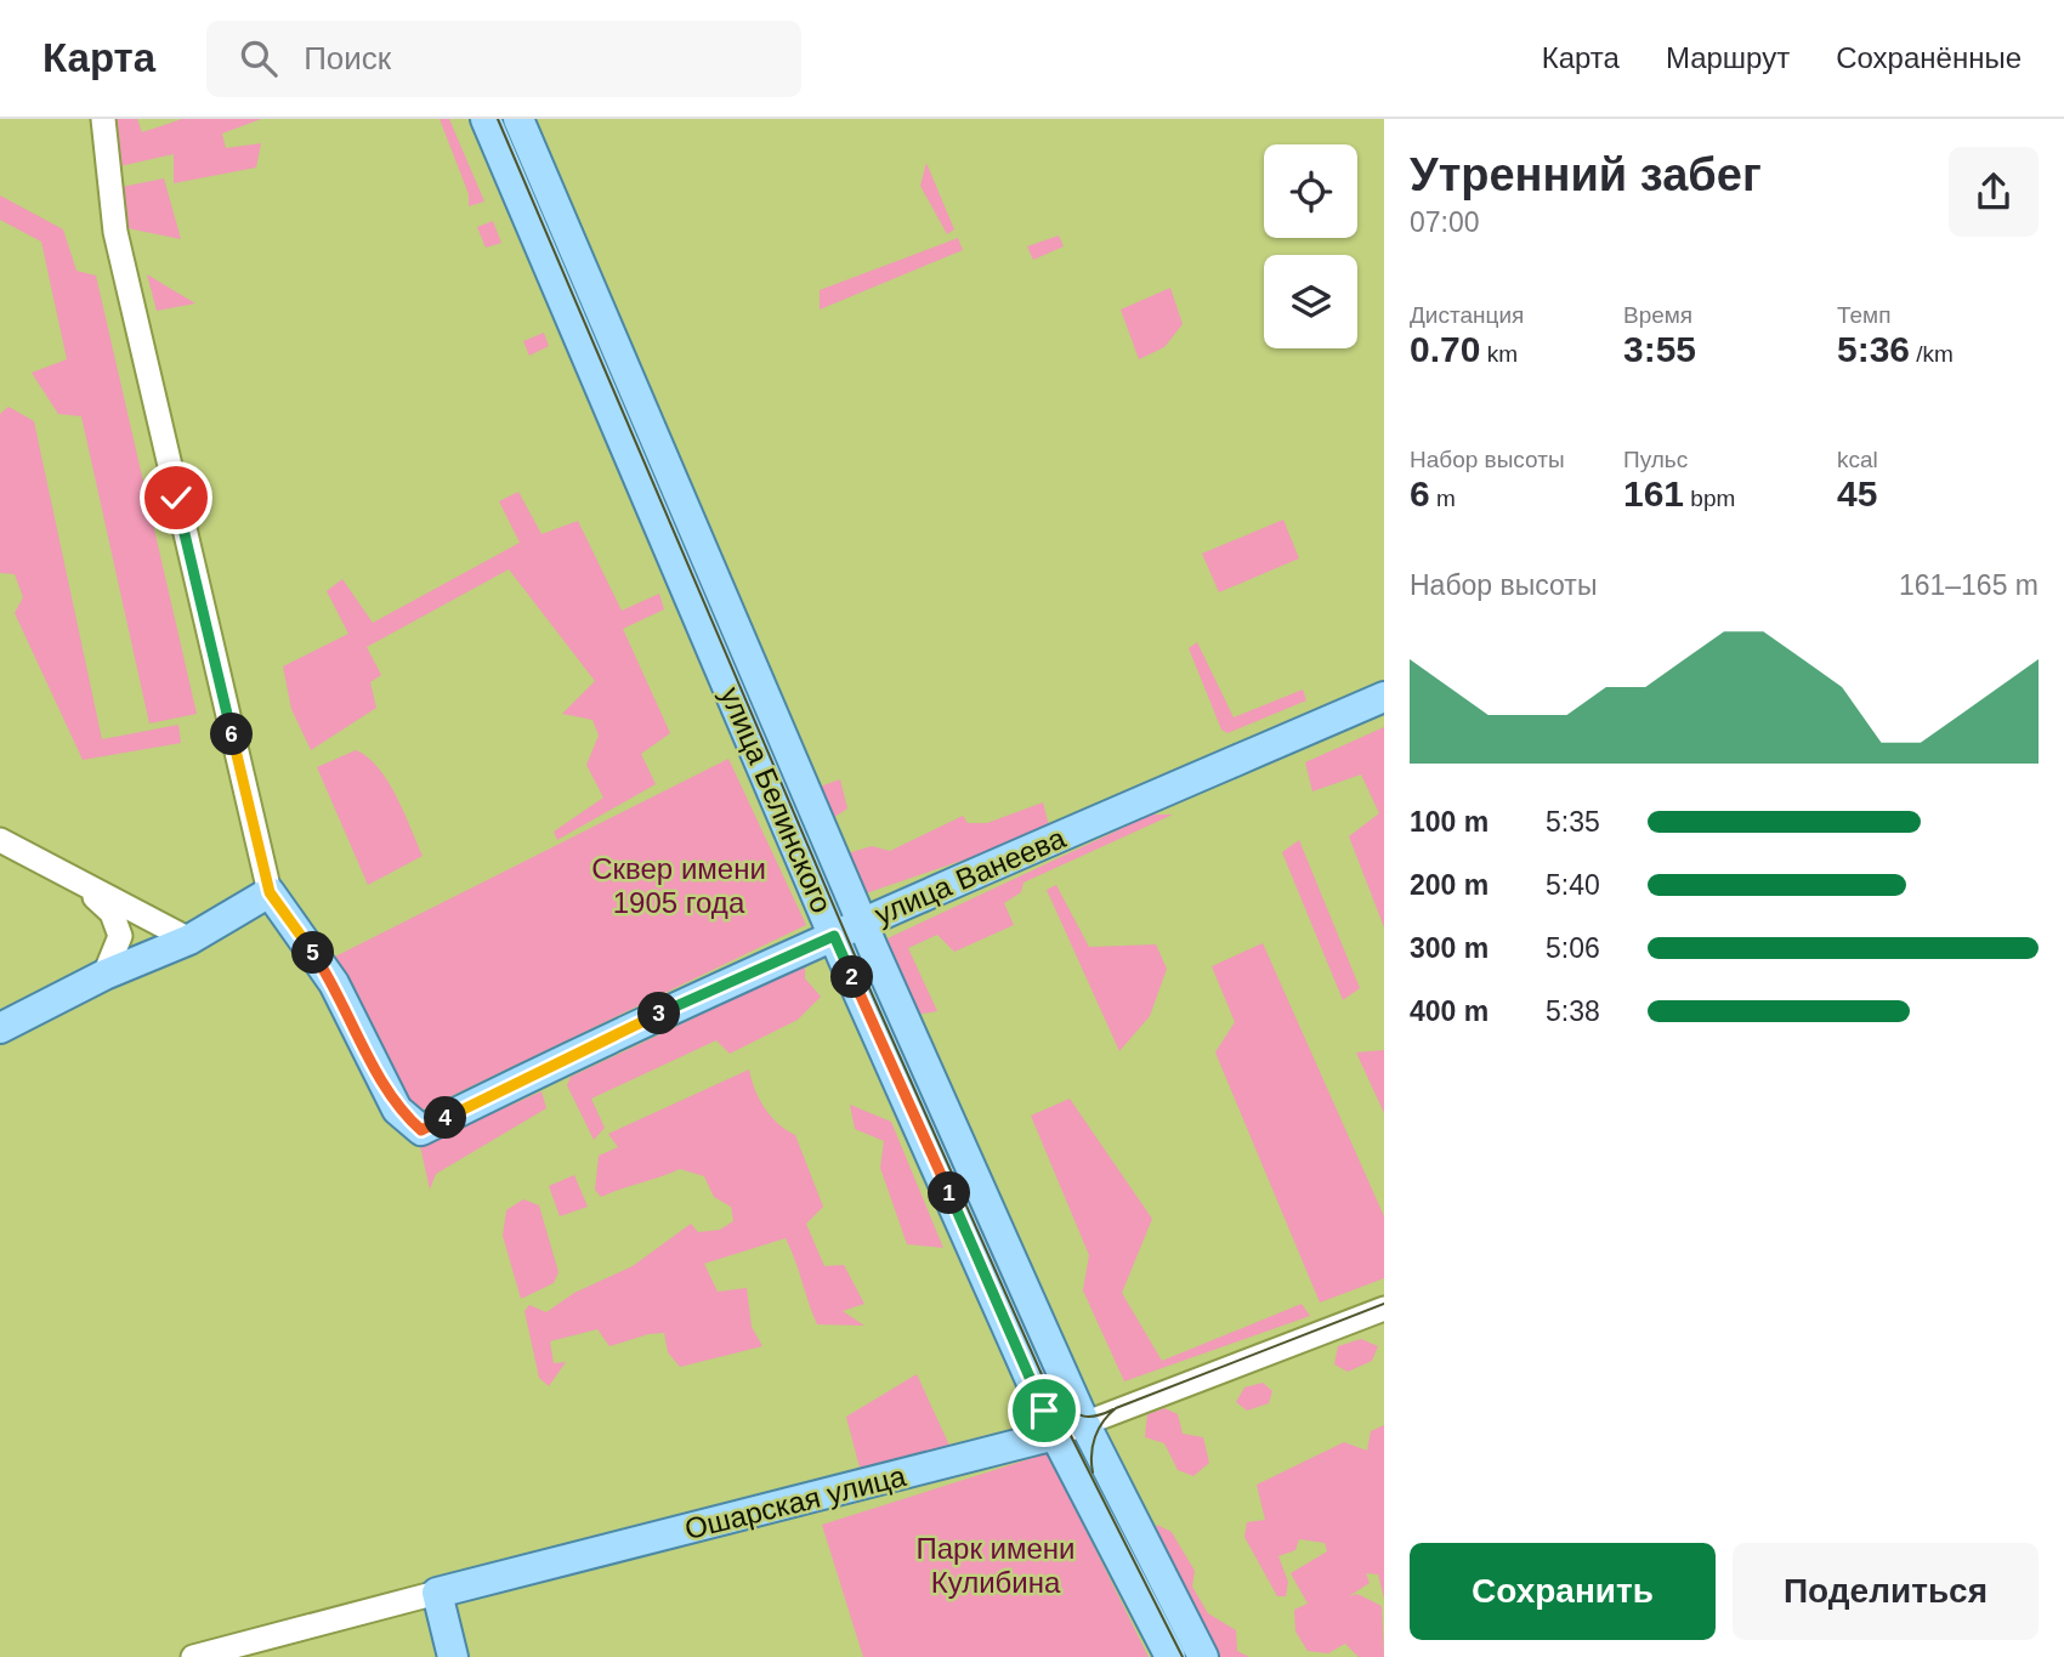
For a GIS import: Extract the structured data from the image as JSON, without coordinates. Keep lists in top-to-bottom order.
{
  "streets": {
    "main road": ["улица Белинского", "улица Ванеева", "Ошарская улица"]
  },
  "crossings": [
    ["улица Белинского", "улица Ванеева"],
    ["улица Белинского", "Ошарская улица"]
  ],
  "parks": ["Сквер имени 1905 года", "Парк имени Кулибина"],
  "page": {
    "header": "Карта",
    "search": "Поиск",
    "nav": ["Карта", "Маршрут", "Сохранённые"],
    "heading": ["Утренний забег", "07:00"],
    "stats": [
      ["Дистанция", "0.70 km"],
      ["Время", "3:55"],
      ["Темп", "5:36 /km"],
      ["Набор высоты", "6 m"],
      ["Пульс", "161 bpm"],
      ["kcal", "45"]
    ],
    "chart": ["Набор высоты", "161–165 m"],
    "pins": [
      "6",
      "5",
      "2",
      "3",
      "4",
      "1"
    ],
    "list": [
      {
        "name": "100 m",
        "note": "5:35"
      },
      {
        "name": "200 m",
        "note": "5:40"
      },
      {
        "name": "300 m",
        "note": "5:06"
      },
      {
        "name": "400 m",
        "note": "5:38"
      }
    ],
    "buttons": ["Сохранить", "Поделиться"]
  }
}
